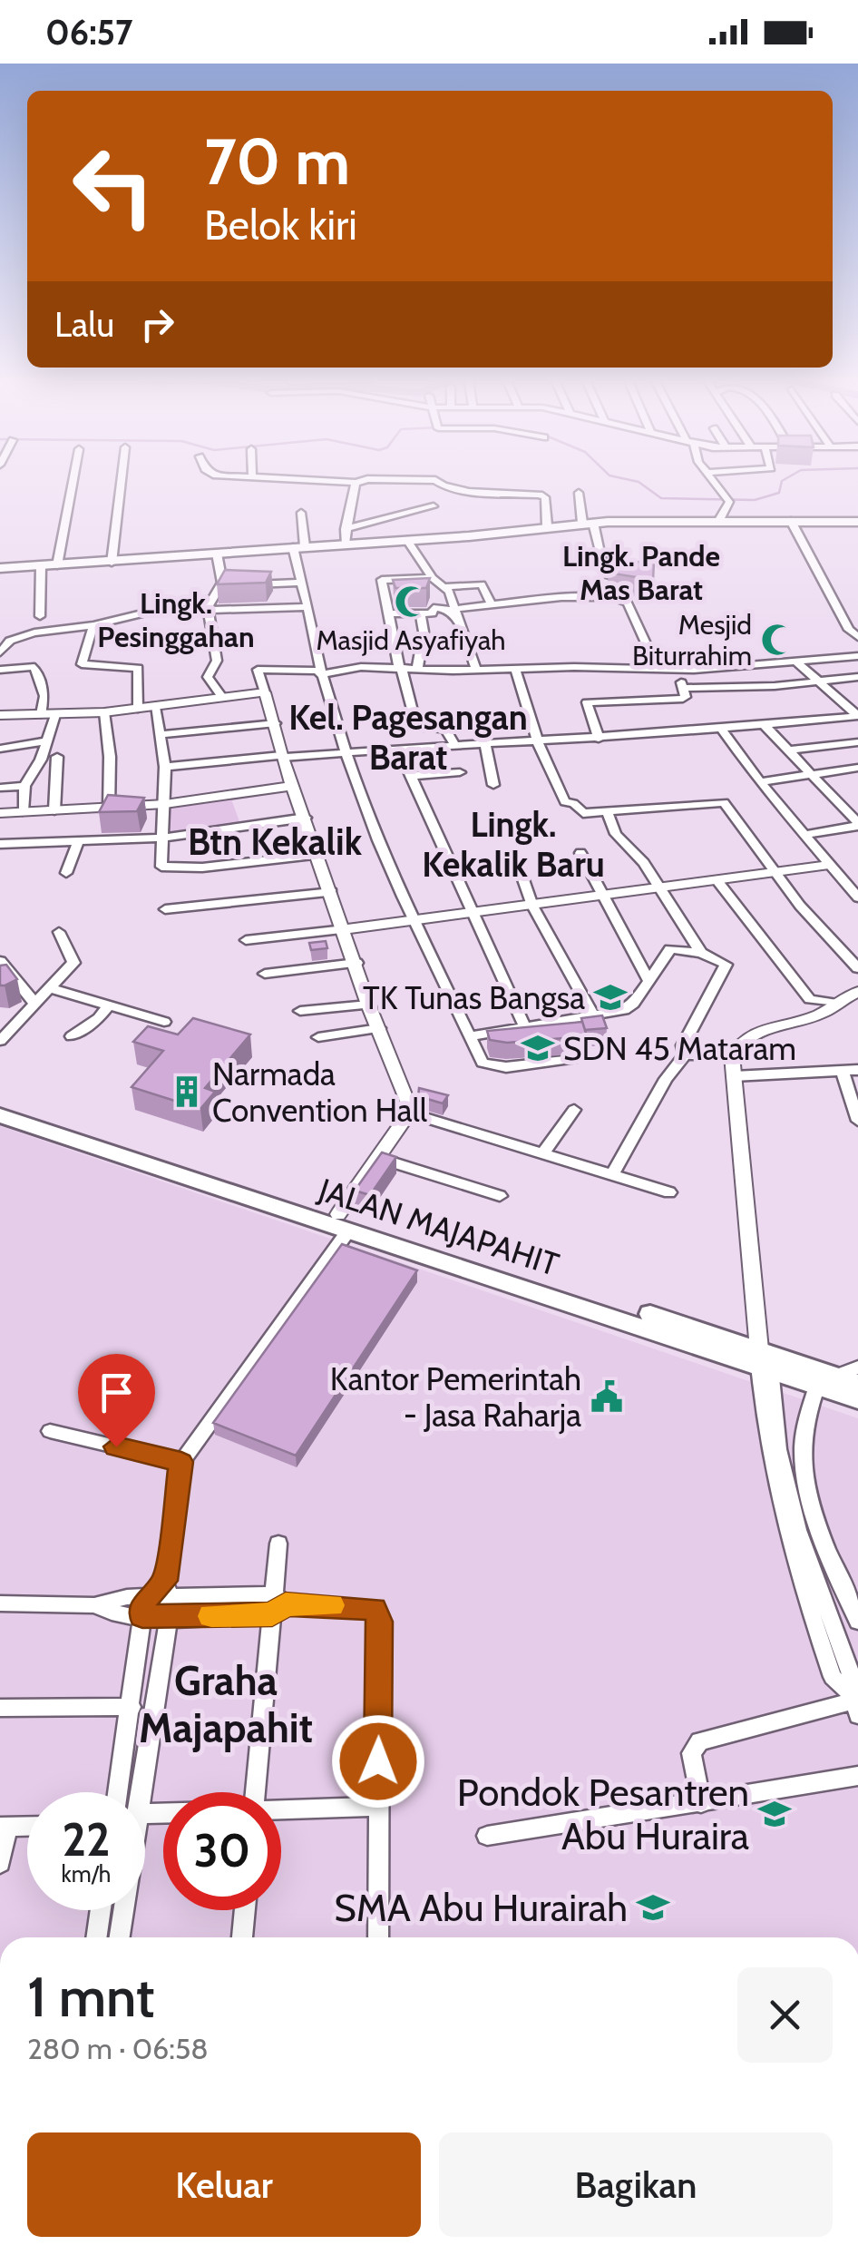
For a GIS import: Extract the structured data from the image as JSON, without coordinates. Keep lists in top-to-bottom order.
{
  "streets": {
    "main road": ["JALAN MAJAPAHIT"]
  },
  "districts": [
    "Lingk. Pande Mas Barat",
    "Lingk. Pesinggahan",
    "Kel. Pagesangan Barat",
    "Lingk. Kekalik Baru",
    "Btn Kekalik",
    "Graha Majapahit"
  ],
  "places": {
    "mosque": ["Masjid Asyafiyah", "Mesjid Biturrahim"],
    "school or university": [
      "TK Tunas Bangsa",
      "SDN 45 Mataram",
      "Pondok Pesantren Abu Huraira",
      "SMA Abu Hurairah"
    ],
    "building": ["Narmada Convention Hall"],
    "public building": ["Kantor Pemerintah - Jasa Raharja"]
  },
  "page": {
    "status": "06:57",
    "turn": ["70 m", "Belok kiri"],
    "then": "Lalu",
    "speed": "22 km/h",
    "limit": "30",
    "heading": ["1 mnt", "280 m · 06:58"],
    "buttons": ["Keluar", "Bagikan"]
  }
}
